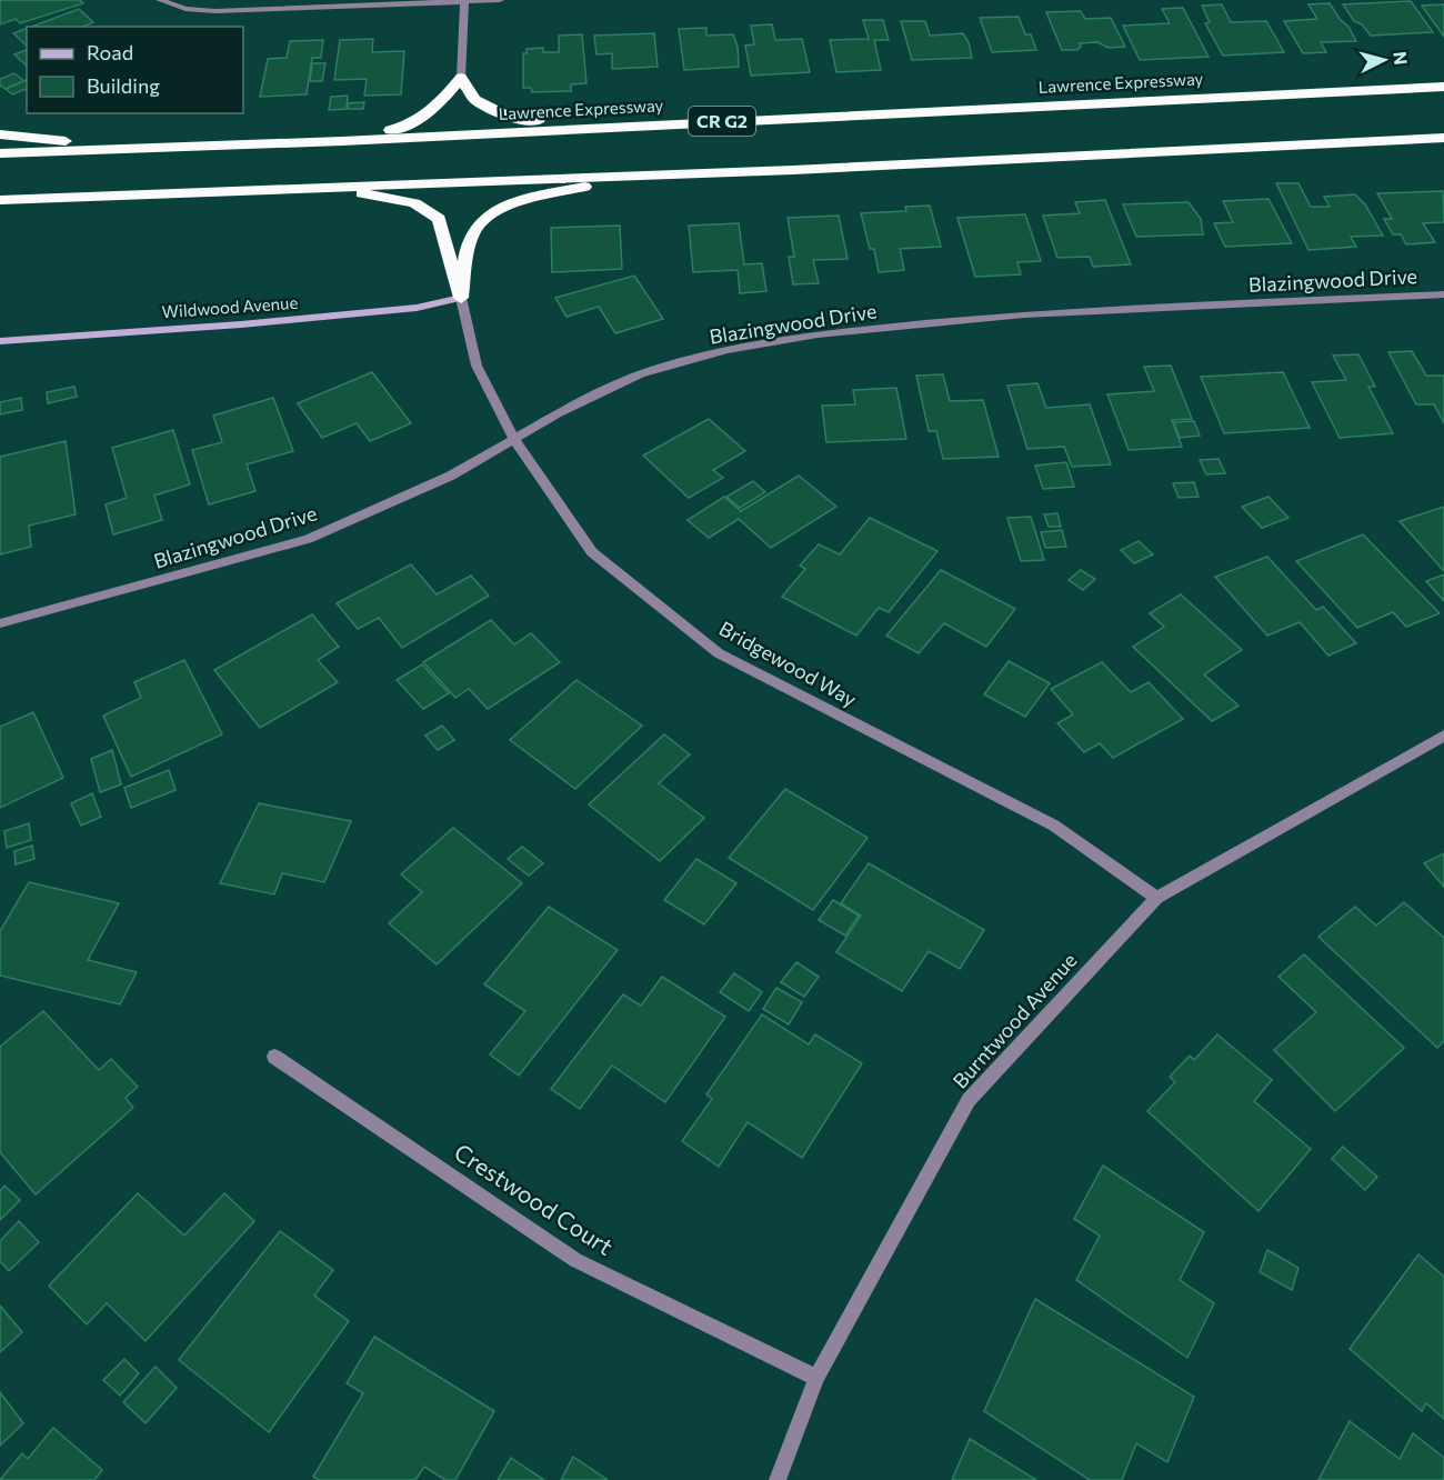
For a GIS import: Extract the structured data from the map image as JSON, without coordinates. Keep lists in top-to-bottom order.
{
  "streets": {
    "highway": ["Lawrence Expressway", "CR G2"],
    "street": [
      "Blazingwood Drive",
      "Wildwood Avenue",
      "Bridgewood Way",
      "Burntwood Avenue",
      "Crestwood Court"
    ]
  },
  "crossings": [
    ["Blazingwood Drive", "Bridgewood Way"],
    ["Wildwood Avenue", "Bridgewood Way"],
    ["Bridgewood Way", "Burntwood Avenue"],
    ["Burntwood Avenue", "Crestwood Court"]
  ],
  "legend": ["Road", "Building"],
  "north": "right"
}
